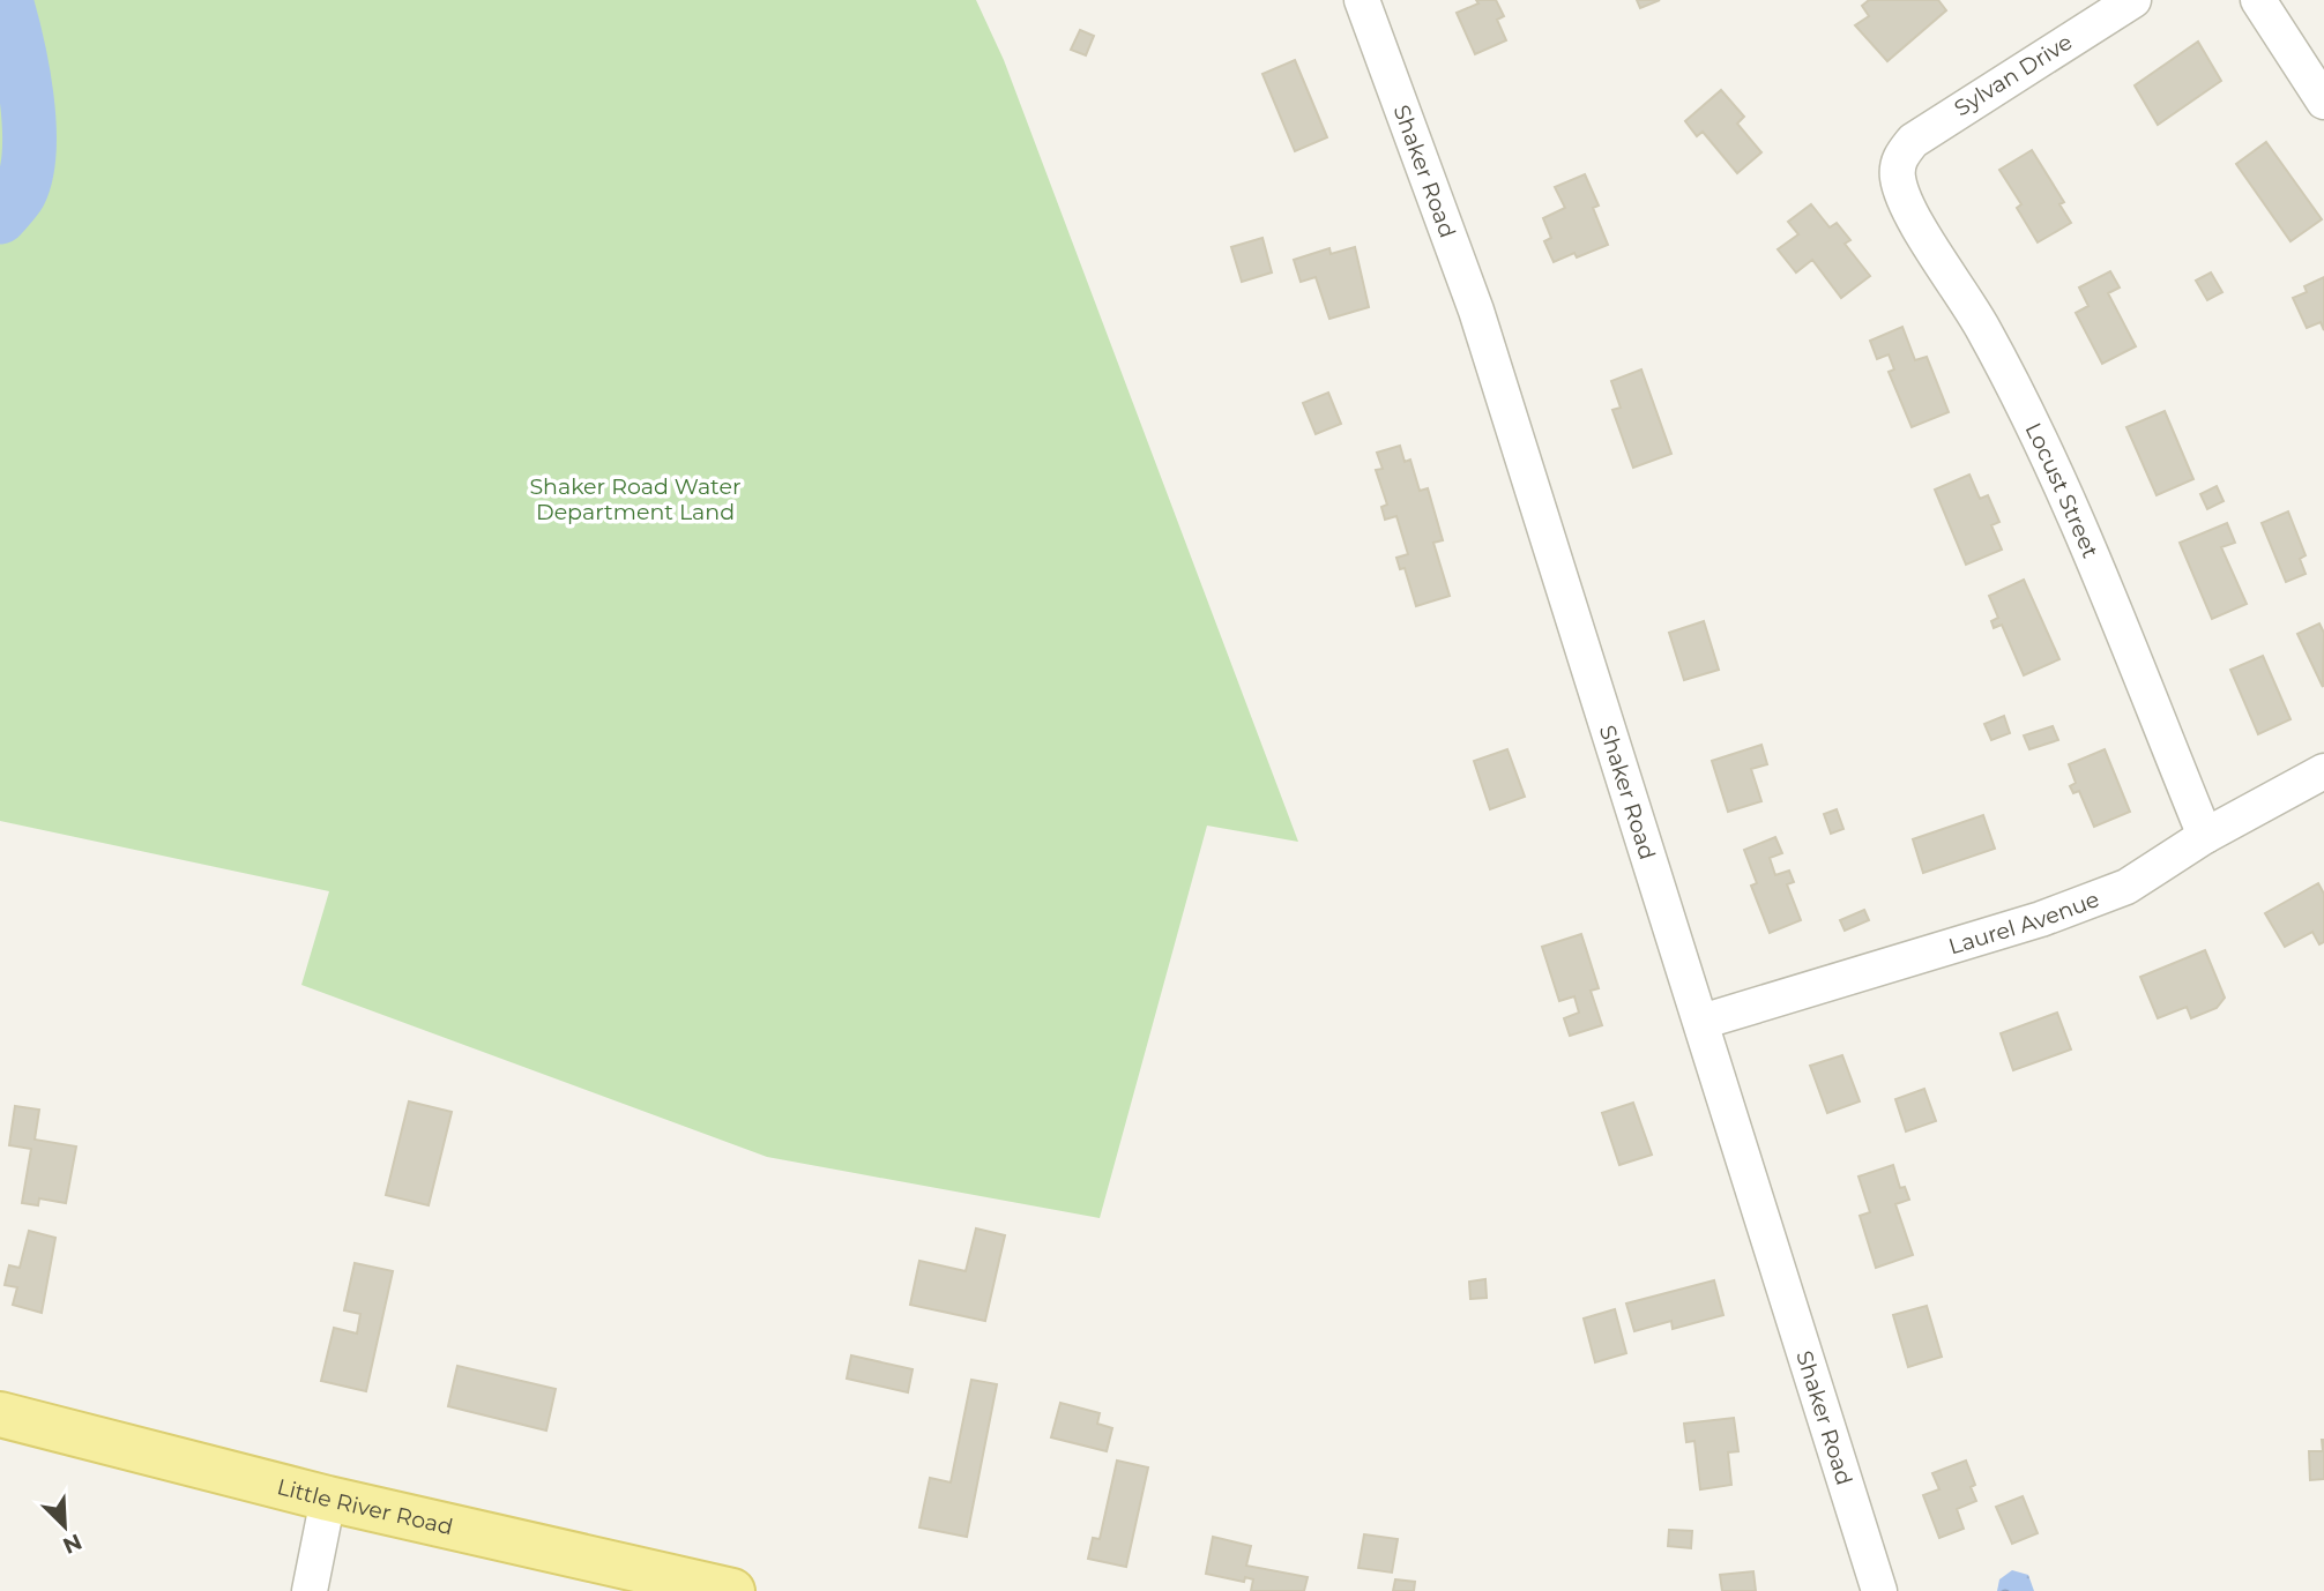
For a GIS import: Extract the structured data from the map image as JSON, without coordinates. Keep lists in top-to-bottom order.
{
  "streets": {
    "main road": ["Little River Road"],
    "street": [
      "Sylvan Drive",
      "Shaker Road",
      "Locust Street",
      "Laurel Avenue"
    ]
  },
  "crossings": [
    ["Sylvan Drive", "Locust Street"],
    ["Shaker Road", "Laurel Avenue"],
    ["Locust Street", "Laurel Avenue"]
  ],
  "parks": ["Shaker Road Water Department Land"],
  "north": "bottom right"
}
